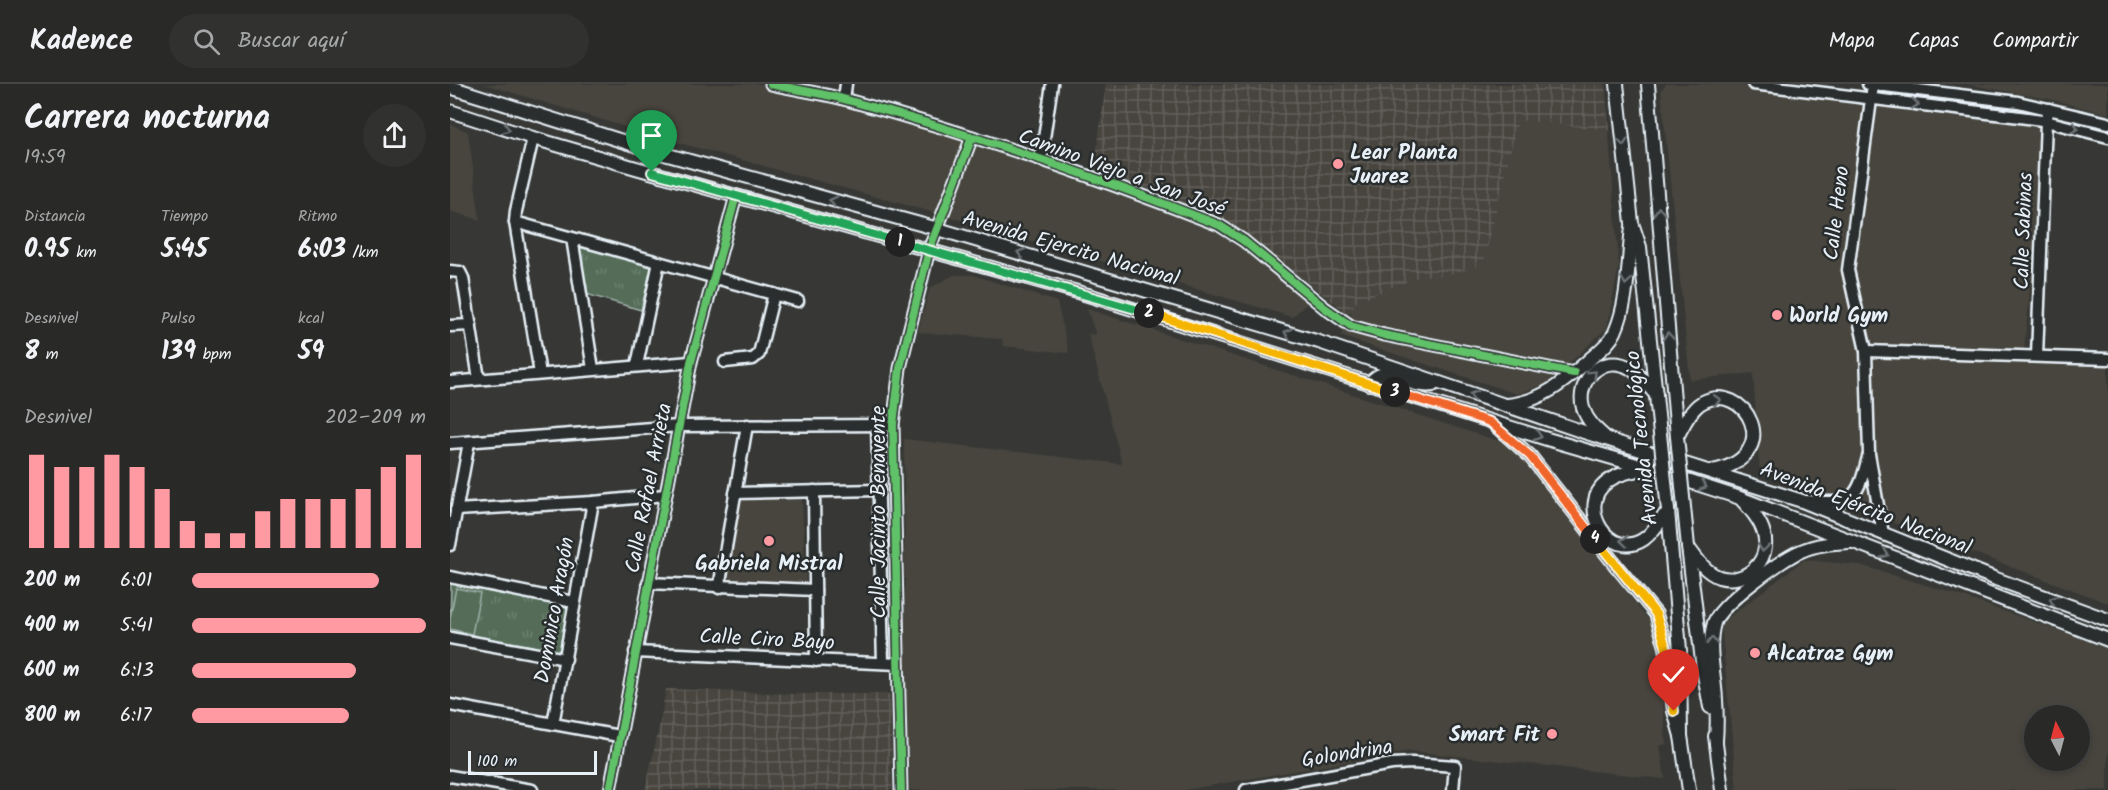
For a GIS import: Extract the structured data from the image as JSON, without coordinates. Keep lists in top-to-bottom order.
{
  "streets": {
    "main road": ["Avenida Ejercito Nacional", "Avenida Tecnológico", "Avenida Ejército Nacional"],
    "street": [
      "Camino Viejo a San José",
      "Calle Heno",
      "Calle Sabinas",
      "Calle Rafael Arrieta",
      "Calle Jacinto Benavente",
      "Dominico Aragón",
      "Calle Ciro Bayo",
      "Golondrina"
    ]
  },
  "crossings": [
    ["Camino Viejo a San José", "Calle Jacinto Benavente"],
    ["Calle Heno", "Avenida Ejército Nacional"],
    ["Avenida Ejercito Nacional", "Calle Rafael Arrieta"],
    ["Avenida Ejercito Nacional", "Avenida Ejército Nacional"],
    ["Avenida Ejercito Nacional", "Calle Jacinto Benavente"],
    ["Calle Rafael Arrieta", "Calle Ciro Bayo"],
    ["Calle Jacinto Benavente", "Calle Ciro Bayo"]
  ],
  "places": [
    "Lear Planta Juarez",
    "World Gym",
    "Gabriela Mistral",
    "Alcatraz Gym",
    "Smart Fit"
  ],
  "scale_bar": "100 m",
  "north": "top",
  "page": {
    "header": "Kadence",
    "search": "Buscar aquí",
    "nav": ["Mapa", "Capas", "Compartir"],
    "heading": ["Carrera nocturna", "19:59"],
    "stats": [
      ["Distancia", "0.95 km"],
      ["Tiempo", "5:45"],
      ["Ritmo", "6:03 /km"],
      ["Desnivel", "8 m"],
      ["Pulso", "139 bpm"],
      ["kcal", "59"]
    ],
    "pins": [
      "1",
      "2",
      "3",
      "4"
    ],
    "chart": ["Desnivel", "202–209 m"],
    "list": [
      {
        "name": "200 m",
        "note": "6:01"
      },
      {
        "name": "400 m",
        "note": "5:41"
      },
      {
        "name": "600 m",
        "note": "6:13"
      },
      {
        "name": "800 m",
        "note": "6:17"
      }
    ],
    "scale": "100 m"
  }
}
